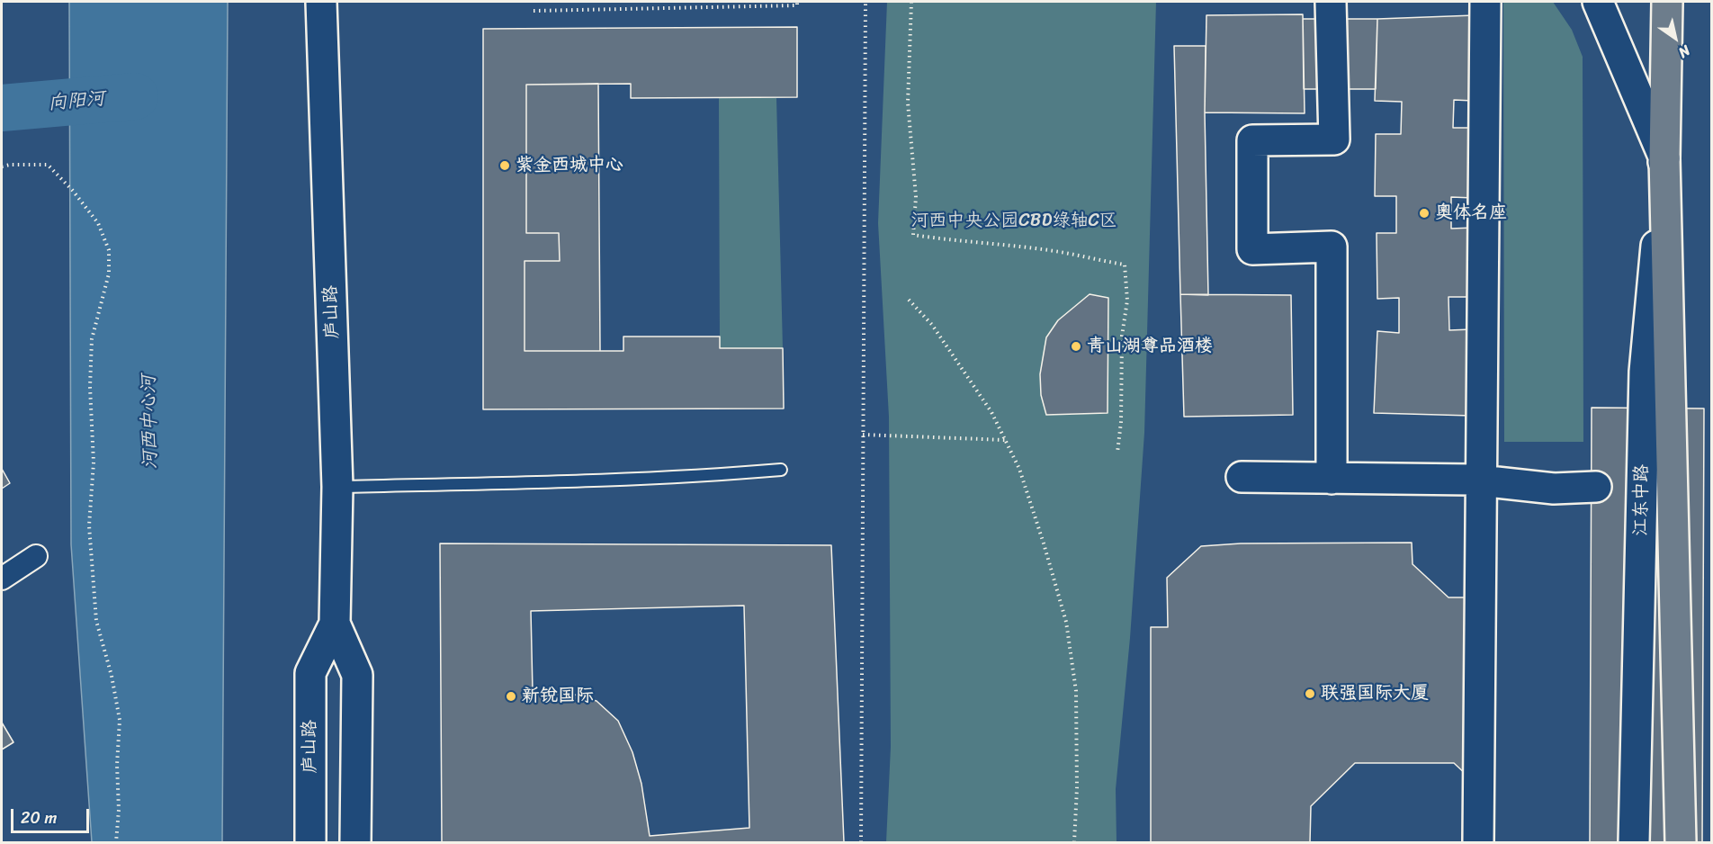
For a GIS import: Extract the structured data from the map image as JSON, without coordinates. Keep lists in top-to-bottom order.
{
  "streets": {
    "main road": ["江东中路"],
    "street": ["庐山路"]
  },
  "water": ["向阳河", "河西中心河"],
  "parks": ["河西中央公园CBD绿轴C区"],
  "places": [
    "紫金西城中心",
    "奥体名座",
    "青山湖尊品酒楼",
    "联强国际大厦",
    "新锐国际"
  ],
  "scale_bar": "20 m",
  "north": "bottom right"
}
